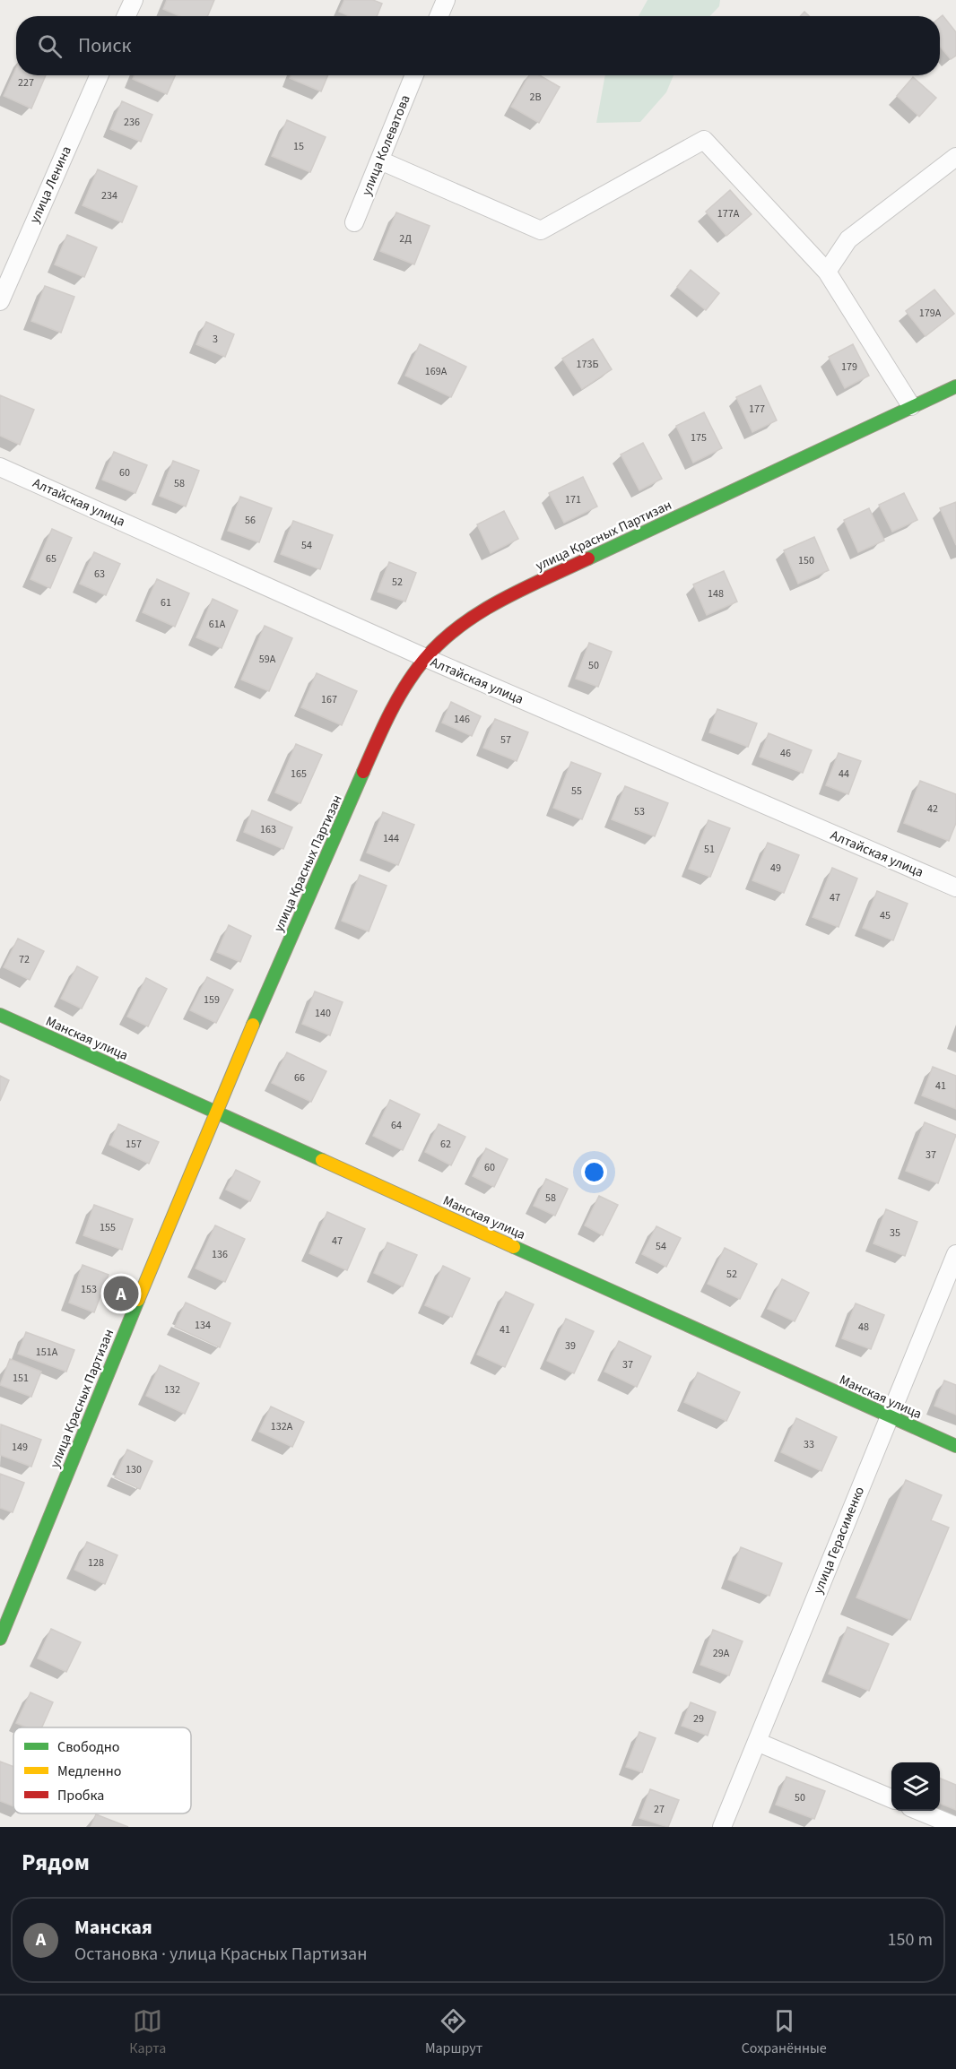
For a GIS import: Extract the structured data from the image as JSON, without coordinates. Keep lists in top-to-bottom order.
{
  "streets": {
    "main road": ["улица Красных Партизан", "Манская улица"],
    "street": [
      "улица Колеватова",
      "улица Ленина",
      "Алтайская улица",
      "улица Герасименко"
    ]
  },
  "crossings": [
    ["Алтайская улица", "улица Красных Партизан"],
    ["улица Красных Партизан", "Манская улица"],
    ["Манская улица", "улица Герасименко"]
  ],
  "house_numbers": [
    "227",
    "2В",
    "236",
    "15",
    "234",
    "177А",
    "2Д",
    "179А",
    "3",
    "173Б",
    "179",
    "169А",
    "177",
    "175",
    "60",
    "58",
    "171",
    "56",
    "54",
    "65",
    "150",
    "63",
    "52",
    "148",
    "61",
    "61А",
    "59А",
    "50",
    "167",
    "146",
    "57",
    "46",
    "165",
    "44",
    "55",
    "42",
    "53",
    "163",
    "144",
    "51",
    "49",
    "47",
    "45",
    "72",
    "159",
    "140",
    "66",
    "41",
    "64",
    "157",
    "62",
    "37",
    "60",
    "58",
    "155",
    "35",
    "47",
    "54",
    "136",
    "52",
    "153",
    "134",
    "48",
    "41",
    "39",
    "151А",
    "37",
    "151",
    "132",
    "132А",
    "33",
    "149",
    "130",
    "128",
    "29А",
    "29",
    "50",
    "27"
  ],
  "legend": ["Свободно", "Медленно", "Пробка"],
  "page": {
    "search": "Поиск",
    "pins": "A",
    "heading": "Рядом",
    "list": [
      {
        "mark": "A",
        "name": "Манская",
        "note": "Остановка · улица Красных Партизан",
        "value": "150 m"
      }
    ],
    "nav": ["Карта", "Маршрут", "Сохранённые"]
  }
}
